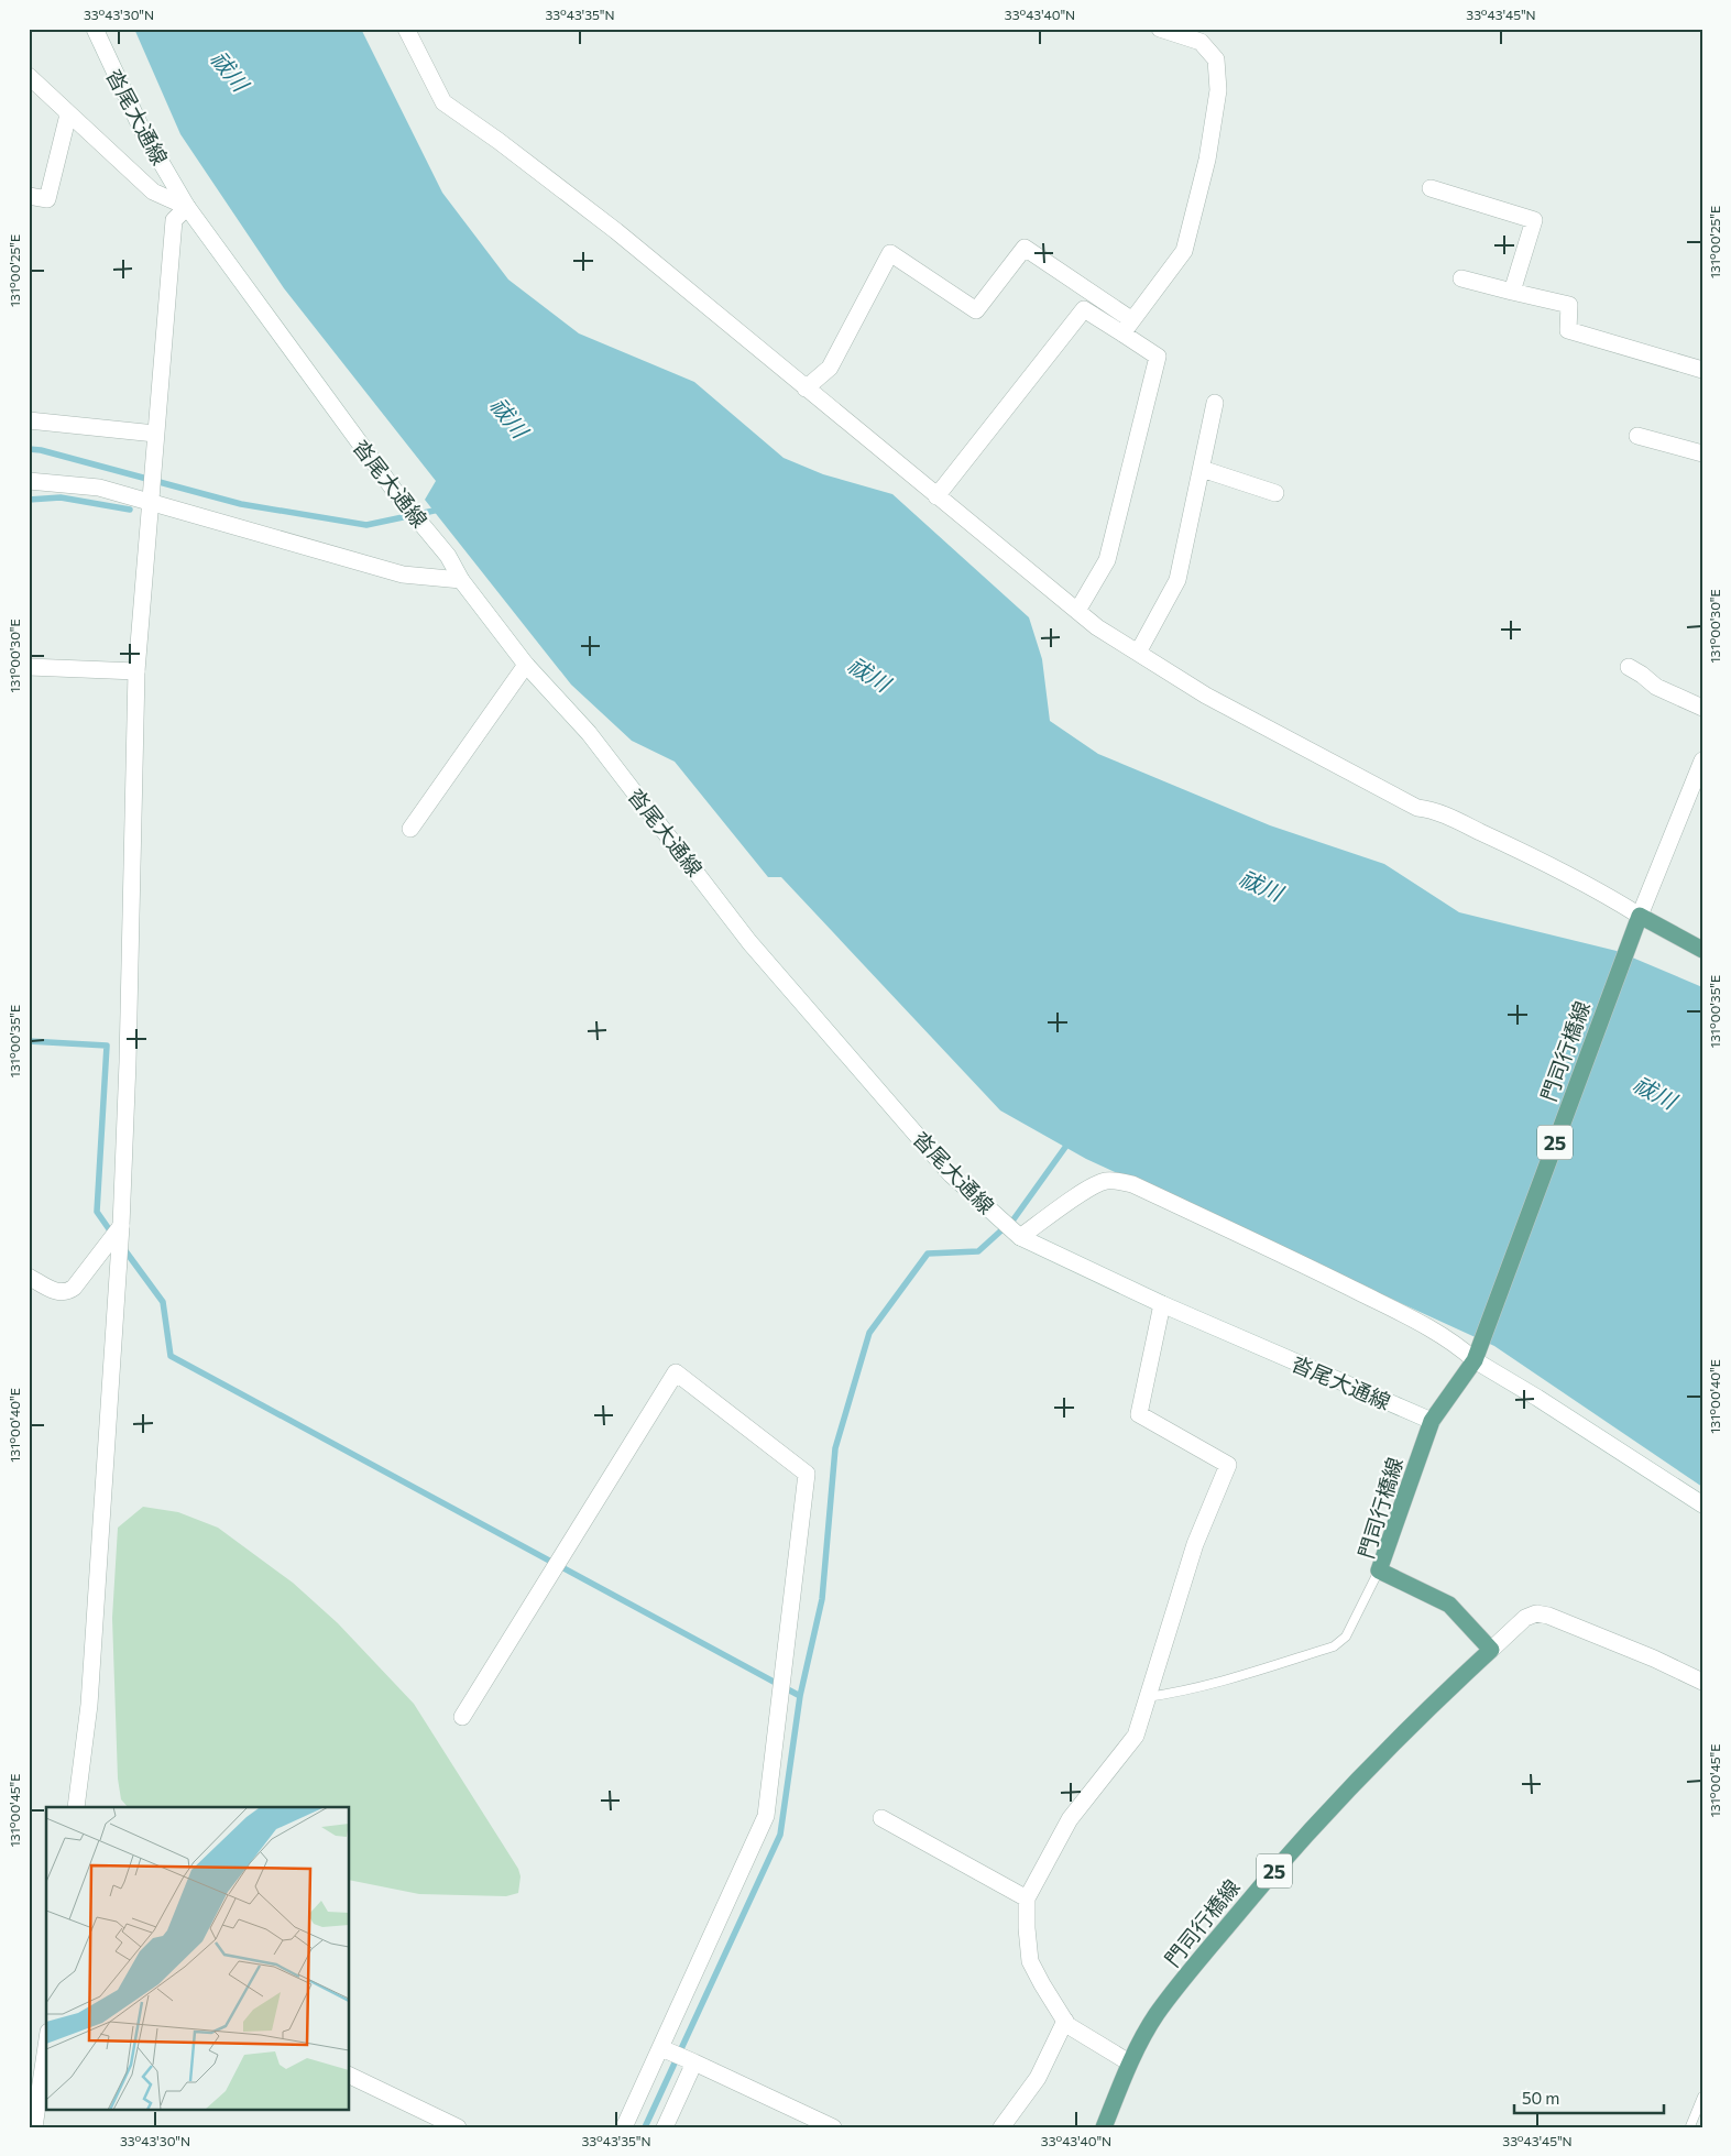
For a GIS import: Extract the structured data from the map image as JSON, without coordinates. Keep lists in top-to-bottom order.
{
  "streets": {
    "main road": ["門司行橋線", "25"],
    "street": ["沓尾大通線"]
  },
  "crossings": [
    ["沓尾大通線", "門司行橋線"]
  ],
  "water": ["祓川"],
  "scale_bar": "50 m",
  "coordinates": [
    "33°43'30\"N",
    "33°43'35\"N",
    "33°43'40\"N",
    "33°43'45\"N",
    "131°00'25\"E",
    "131°00'30\"E",
    "131°00'35\"E",
    "131°00'40\"E",
    "131°00'45\"E"
  ]
}
